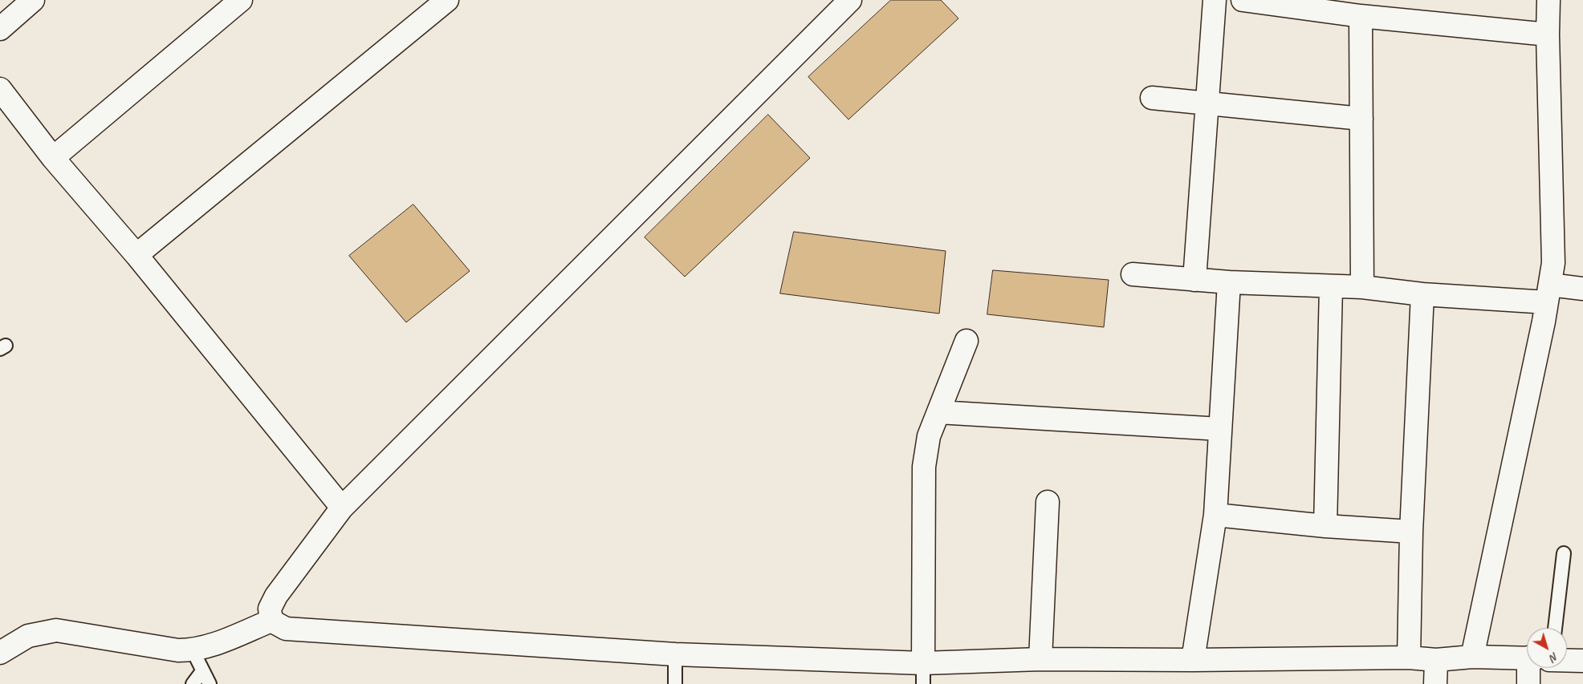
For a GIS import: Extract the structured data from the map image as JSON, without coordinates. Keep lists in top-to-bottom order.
{
  "north": "bottom right"
}
